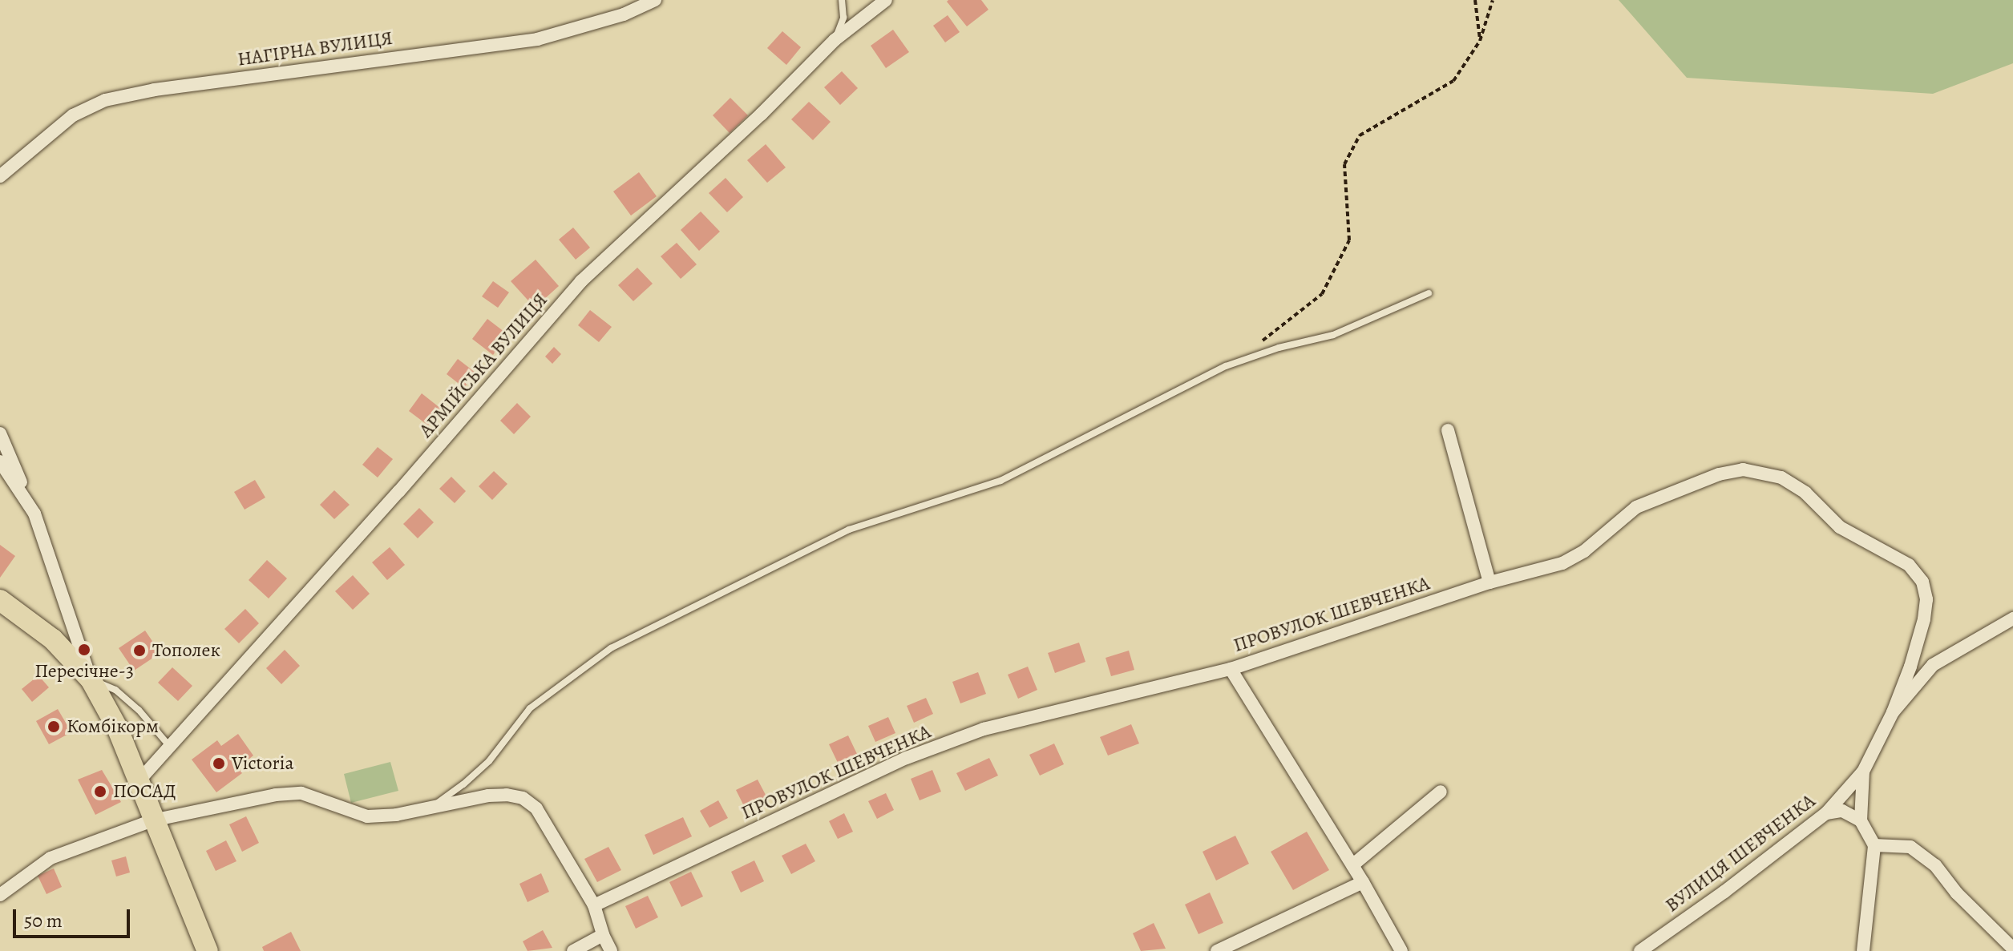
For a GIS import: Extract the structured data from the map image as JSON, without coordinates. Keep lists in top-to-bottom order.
{
  "streets": {
    "street": [
      "НАГІРНА ВУЛИЦЯ",
      "АРМІЙСЬКА ВУЛИЦЯ",
      "ПРОВУЛОК ШЕВЧЕНКА",
      "ВУЛИЦЯ ШЕВЧЕНКА"
    ]
  },
  "crossings": [
    ["ПРОВУЛОК ШЕВЧЕНКА", "ВУЛИЦЯ ШЕВЧЕНКА"]
  ],
  "places": [
    "Пересічне-3",
    "Тополек",
    "Комбікорм",
    "Victoria",
    "ПОСАД"
  ],
  "scale_bar": "50 m"
}
